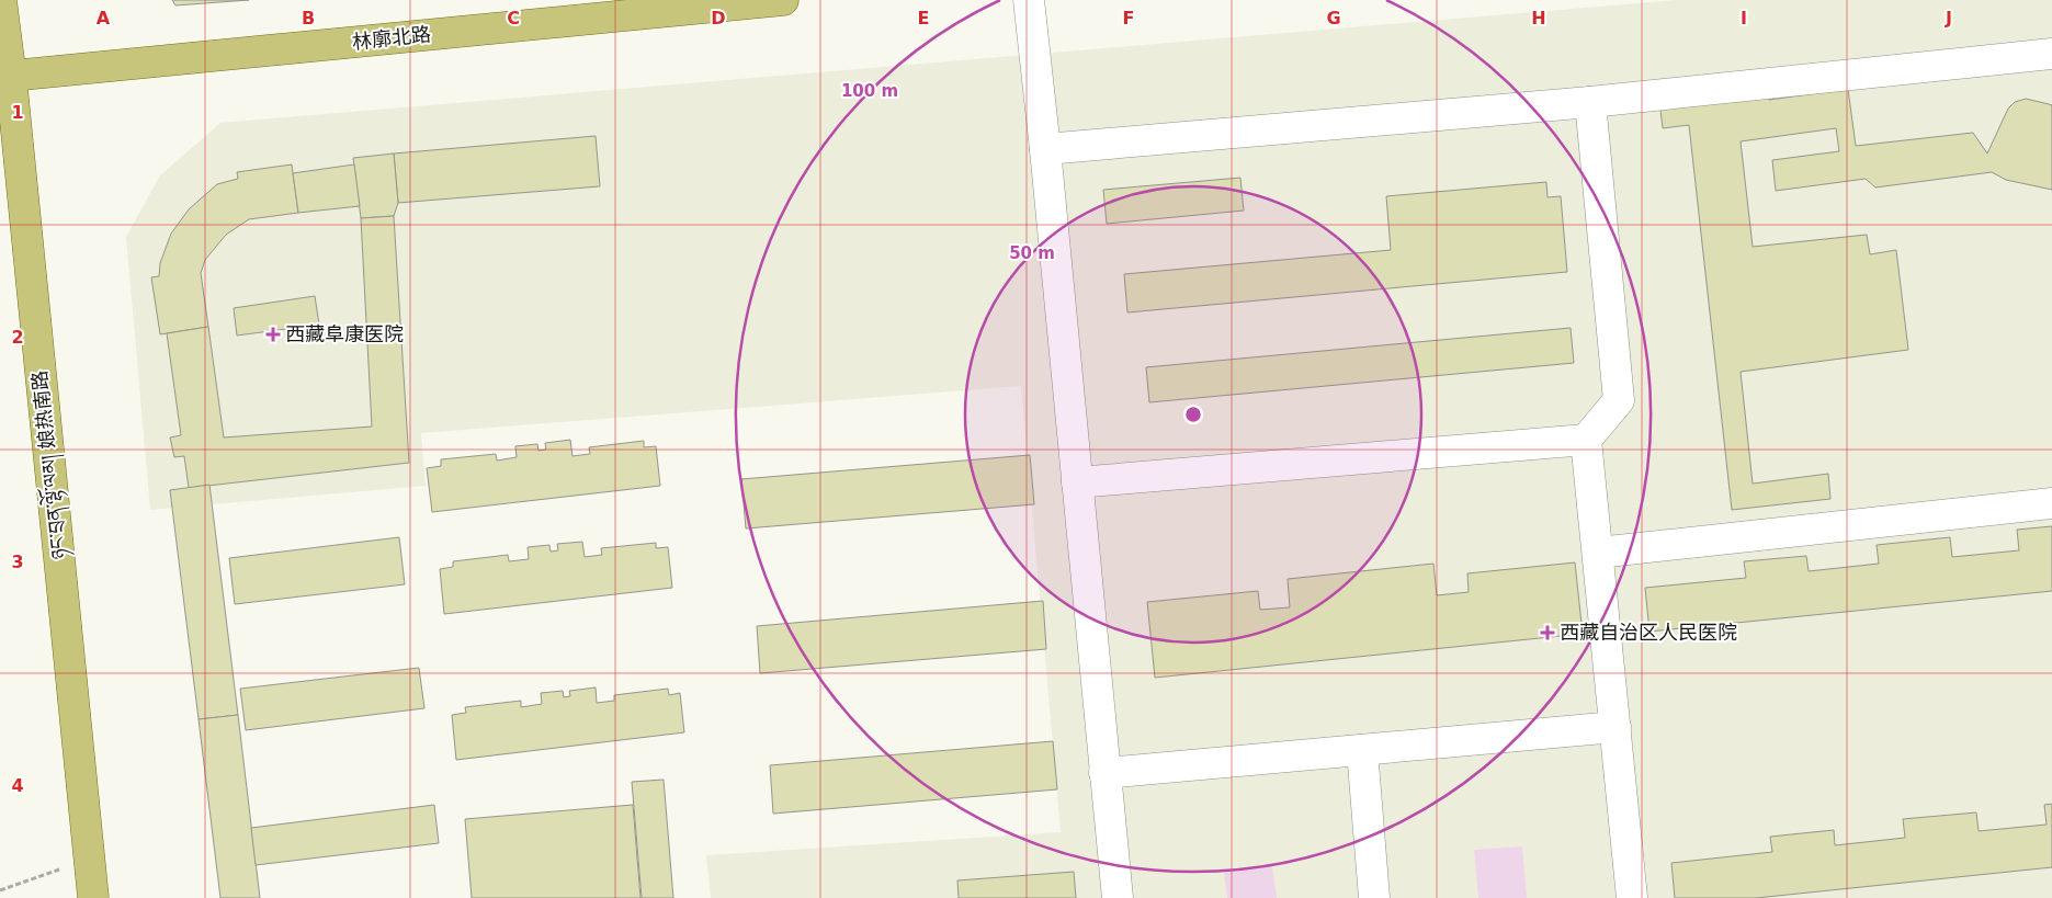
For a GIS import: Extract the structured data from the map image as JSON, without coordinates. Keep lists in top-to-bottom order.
{
  "streets": {
    "main road": ["林廓北路", "ཉང་བྲན་ལྷོ་ལམ། 娘热南路"]
  },
  "crossings": [
    ["林廓北路", "ཉང་བྲན་ལྷོ་ལམ། 娘热南路"]
  ],
  "places": {
    "health": ["西藏阜康医院", "西藏自治区人民医院"]
  },
  "grid": {
    "columns": [
      "A",
      "B",
      "C",
      "D",
      "E",
      "F",
      "G",
      "H",
      "I",
      "J"
    ],
    "rows": [
      "1",
      "2",
      "3",
      "4"
    ]
  },
  "rings": ["100 m", "50 m"]
}
